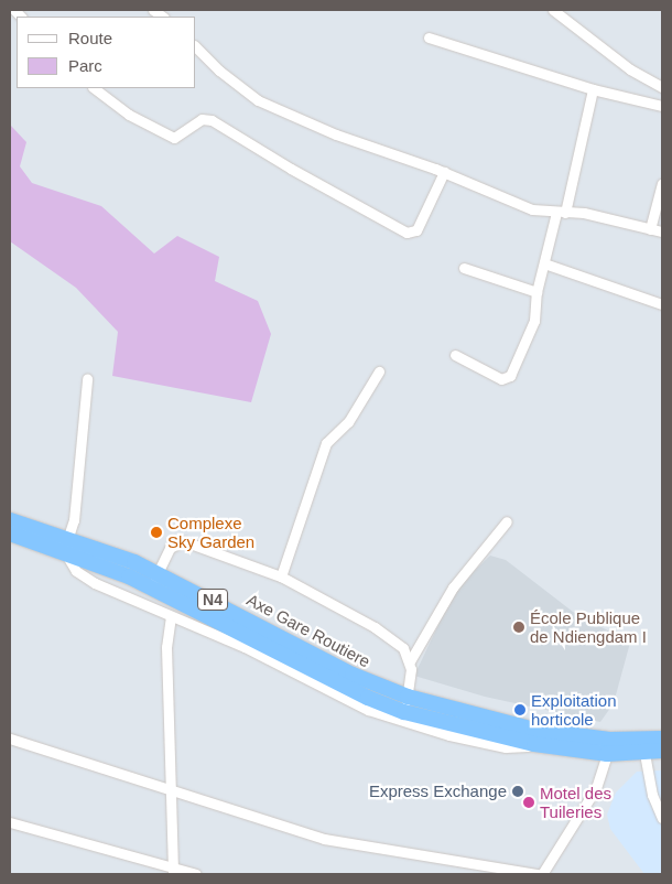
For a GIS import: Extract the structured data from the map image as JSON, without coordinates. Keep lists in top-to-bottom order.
{
  "streets": {
    "highway": ["N4", "Axe Gare Routiere"]
  },
  "crossings": [
    ["N4", "Axe Gare Routiere"]
  ],
  "places": [
    "Complexe Sky Garden",
    "École Publique de Ndiengdam I",
    "Exploitation horticole",
    "Express Exchange",
    "Motel des Tuileries"
  ],
  "legend": ["Route", "Parc"]
}
